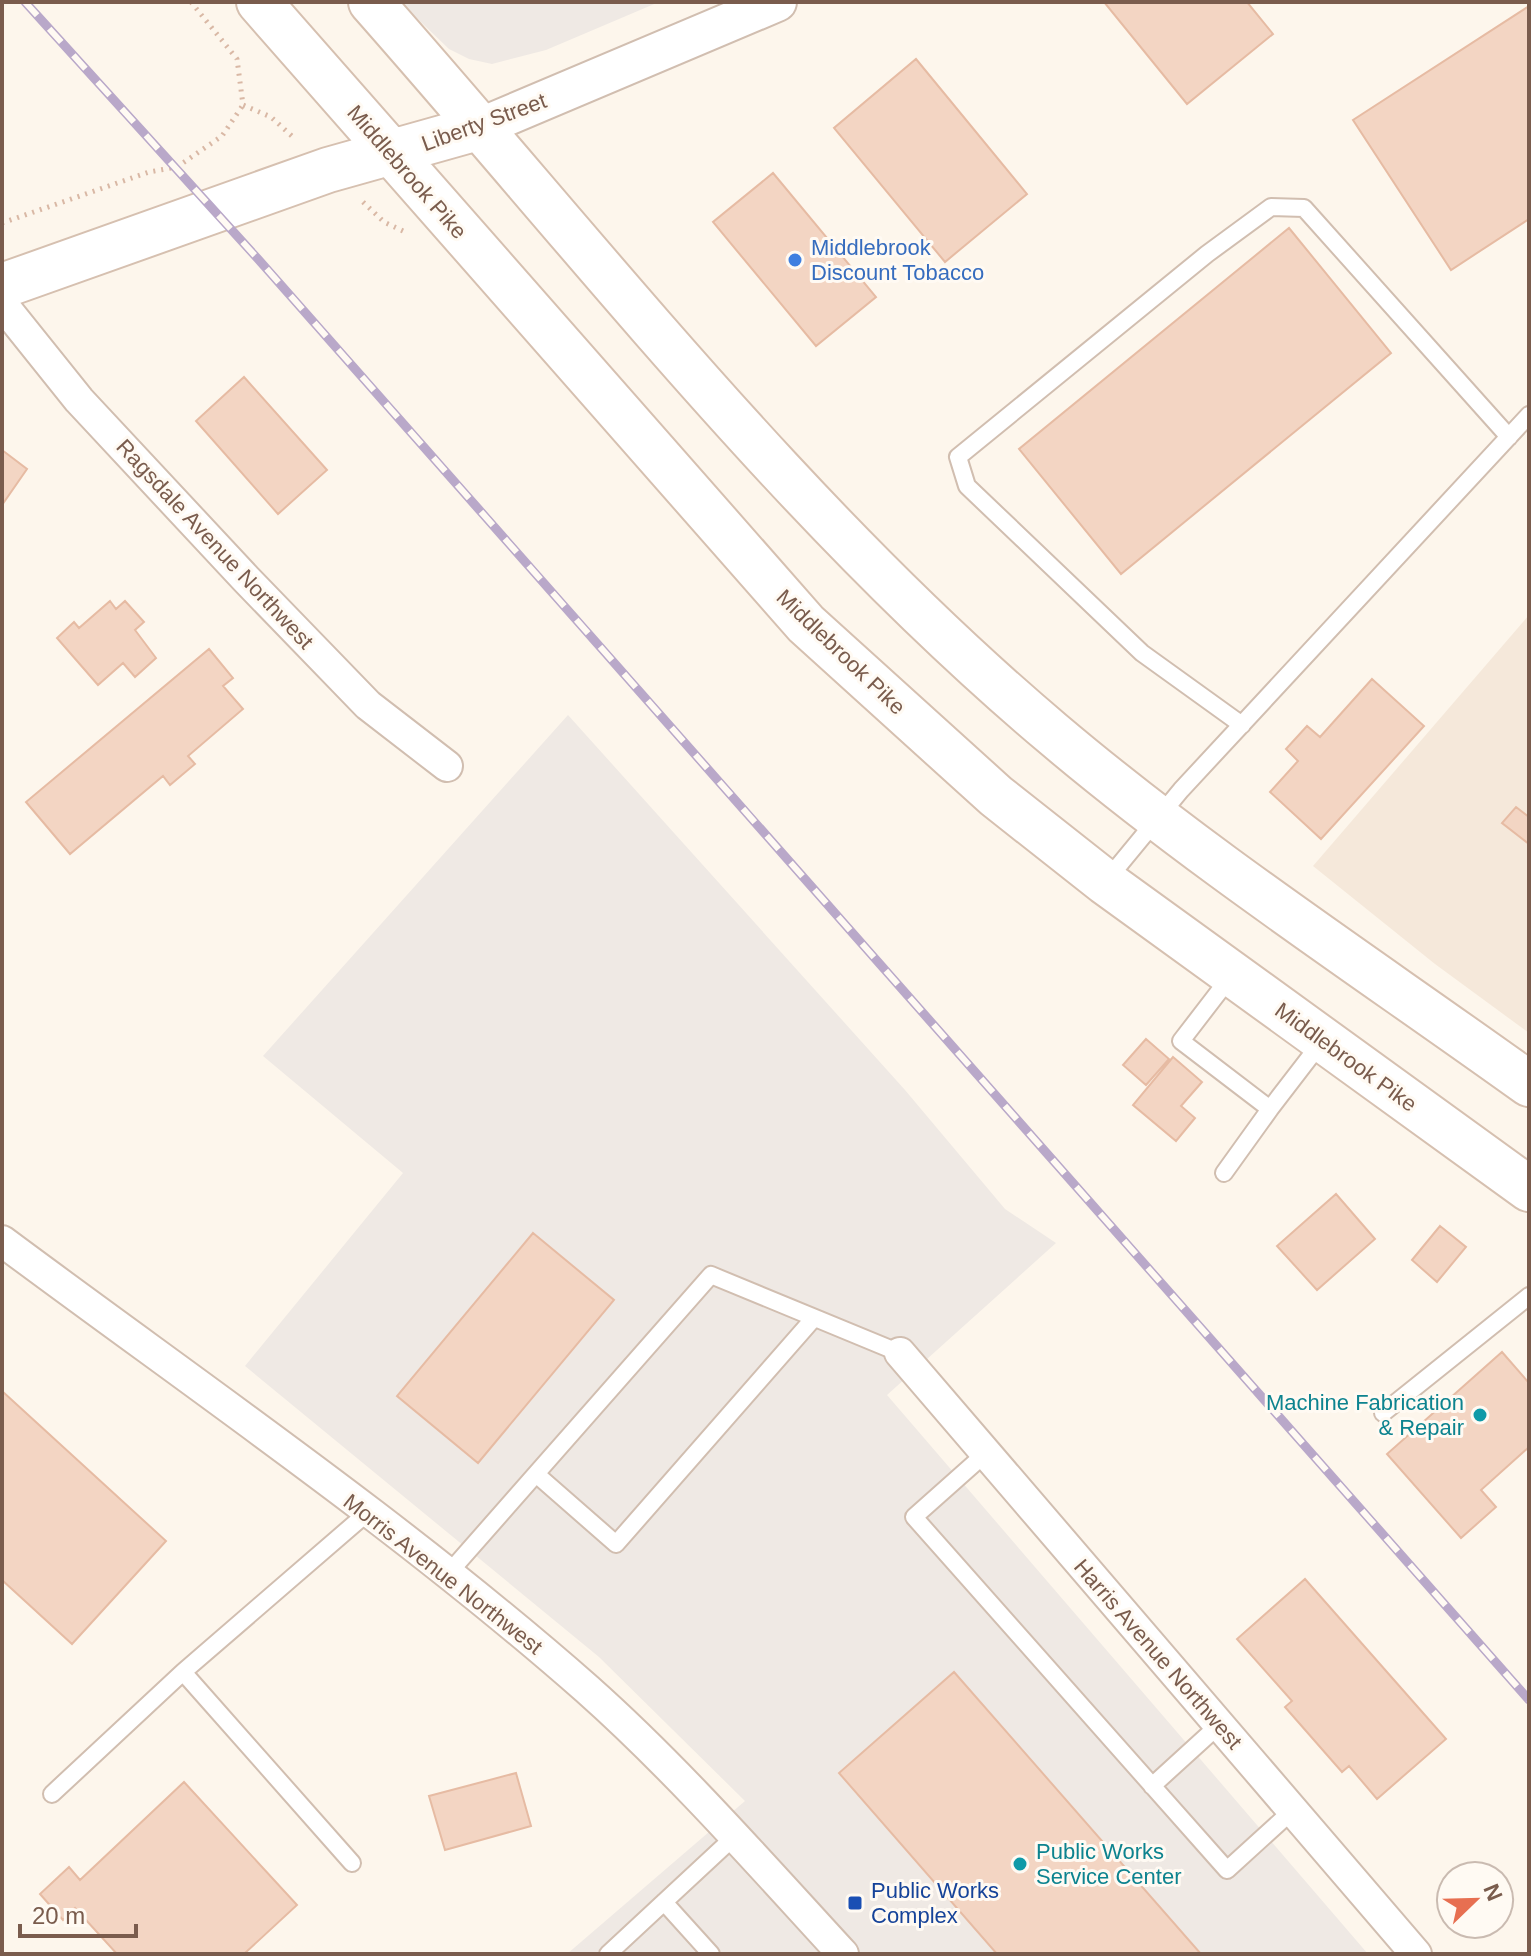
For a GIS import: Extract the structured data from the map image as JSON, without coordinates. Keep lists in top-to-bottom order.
{
  "streets": {
    "main road": ["Liberty Street", "Middlebrook Pike"],
    "street": ["Ragsdale Avenue Northwest", "Morris Avenue Northwest", "Harris Avenue Northwest"]
  },
  "crossings": [
    ["Liberty Street", "Middlebrook Pike"]
  ],
  "places": {
    "other": ["Middlebrook Discount Tobacco", "Machine Fabrication & Repair", "Public Works Service Center"],
    "transit": ["Public Works Complex"]
  },
  "scale_bar": "20 m",
  "north": "top right"
}
